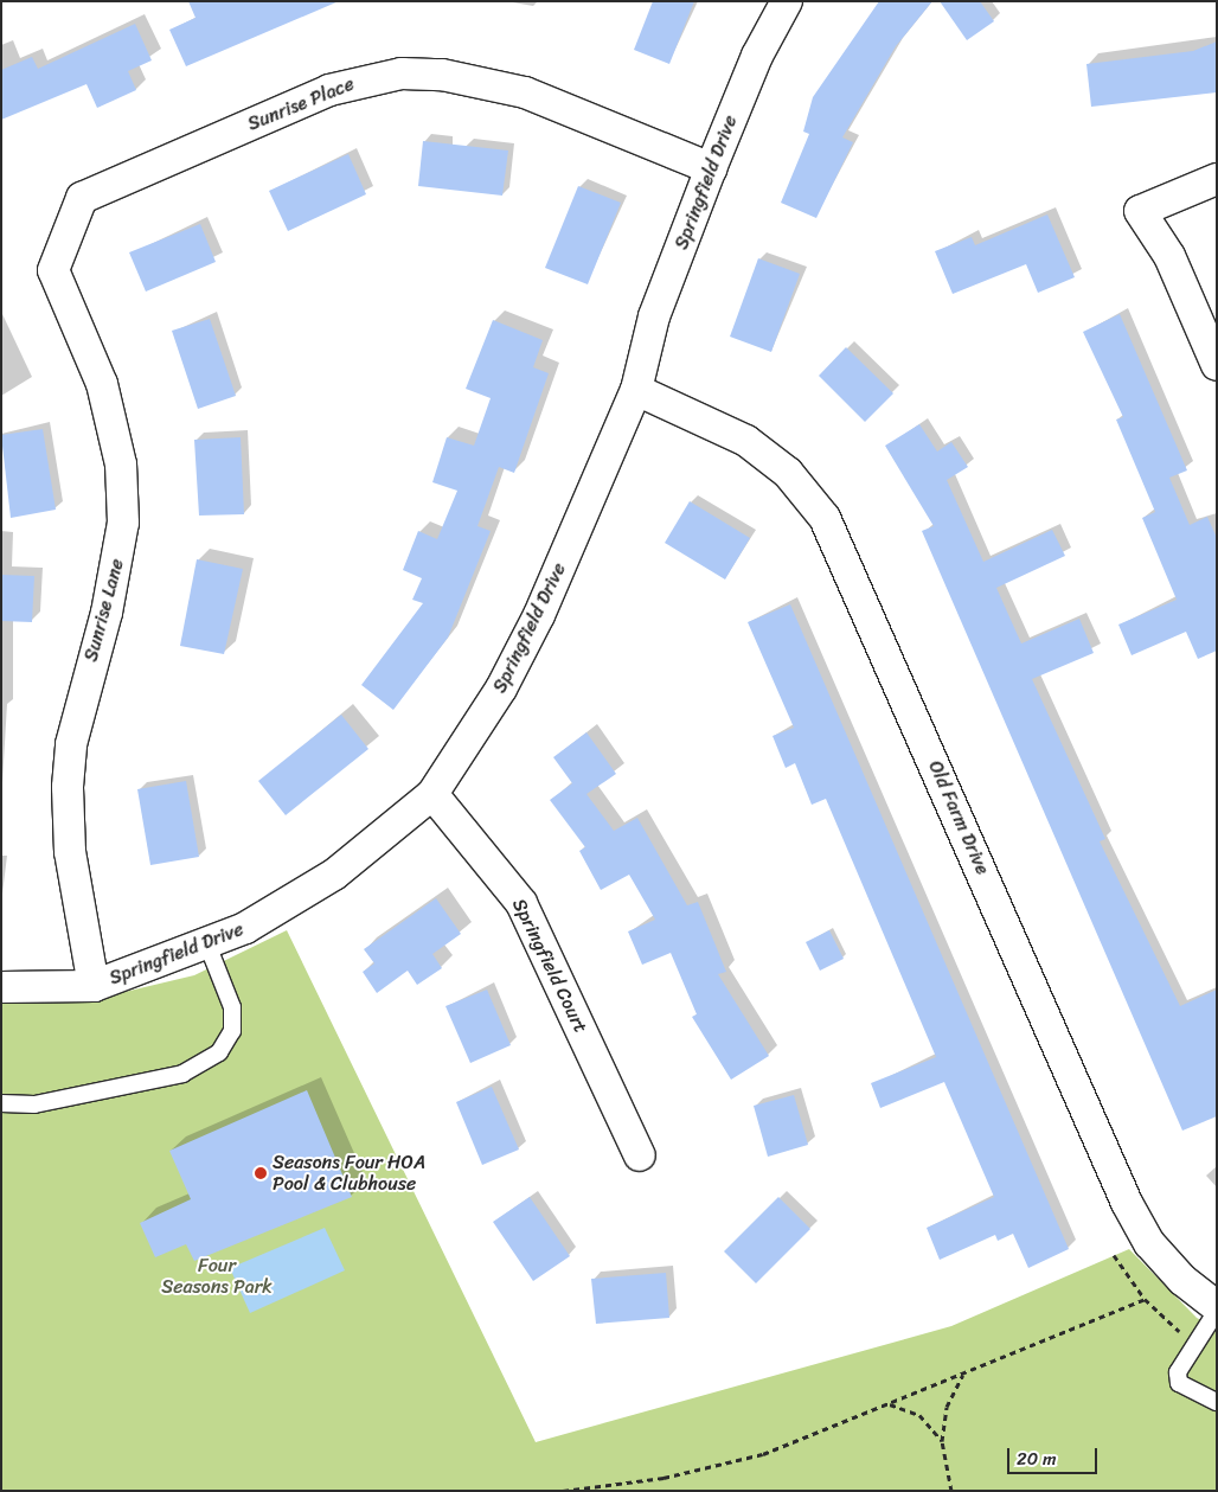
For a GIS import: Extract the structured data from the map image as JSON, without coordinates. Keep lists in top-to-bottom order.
{
  "streets": {
    "street": [
      "Sunrise Place",
      "Springfield Drive",
      "Sunrise Lane",
      "Old Farm Drive",
      "Springfield Court"
    ]
  },
  "crossings": [
    ["Sunrise Place", "Springfield Drive"],
    ["Sunrise Place", "Sunrise Lane"],
    ["Springfield Drive", "Sunrise Lane"],
    ["Springfield Drive", "Old Farm Drive"],
    ["Springfield Drive", "Springfield Court"]
  ],
  "parks": ["Four Seasons Park"],
  "places": ["Seasons Four HOA Pool & Clubhouse"],
  "scale_bar": "20 m"
}
